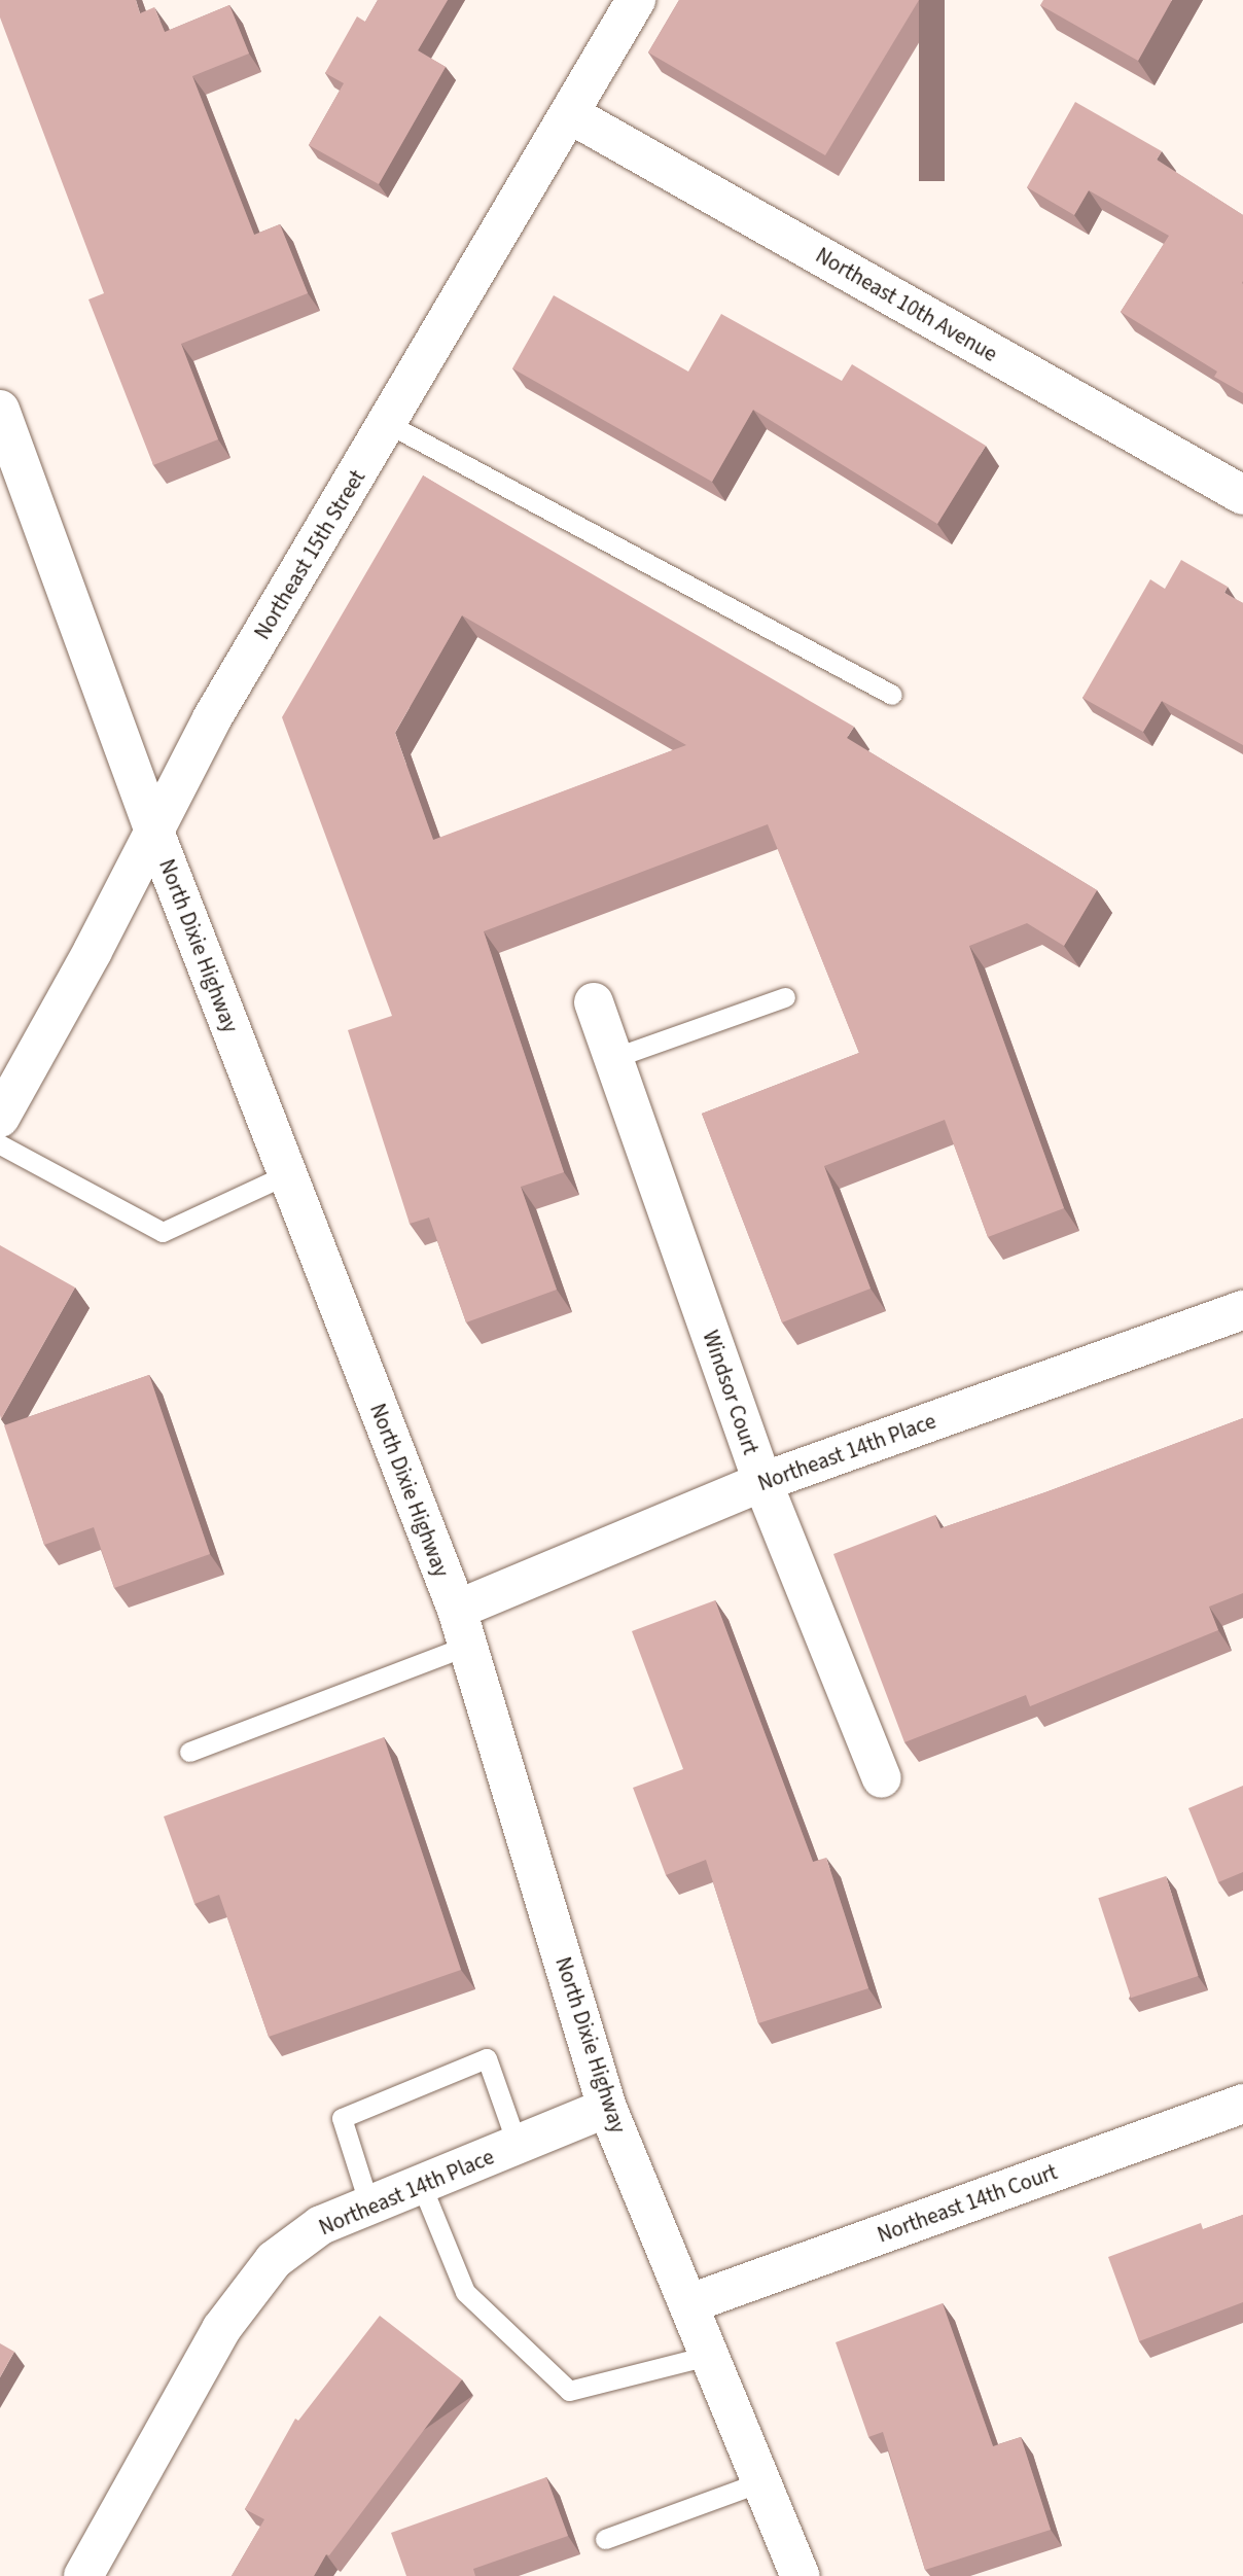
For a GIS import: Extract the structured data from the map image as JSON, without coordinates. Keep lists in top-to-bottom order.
{
  "streets": {
    "street": [
      "Northeast 10th Avenue",
      "Northeast 15th Street",
      "North Dixie Highway",
      "Windsor Court",
      "Northeast 14th Place",
      "Northeast 14th Court"
    ]
  },
  "crossings": [
    ["Northeast 10th Avenue", "Northeast 15th Street"],
    ["Northeast 15th Street", "North Dixie Highway"],
    ["North Dixie Highway", "Northeast 14th Place"],
    ["North Dixie Highway", "Northeast 14th Court"],
    ["Windsor Court", "Northeast 14th Place"]
  ]
}
